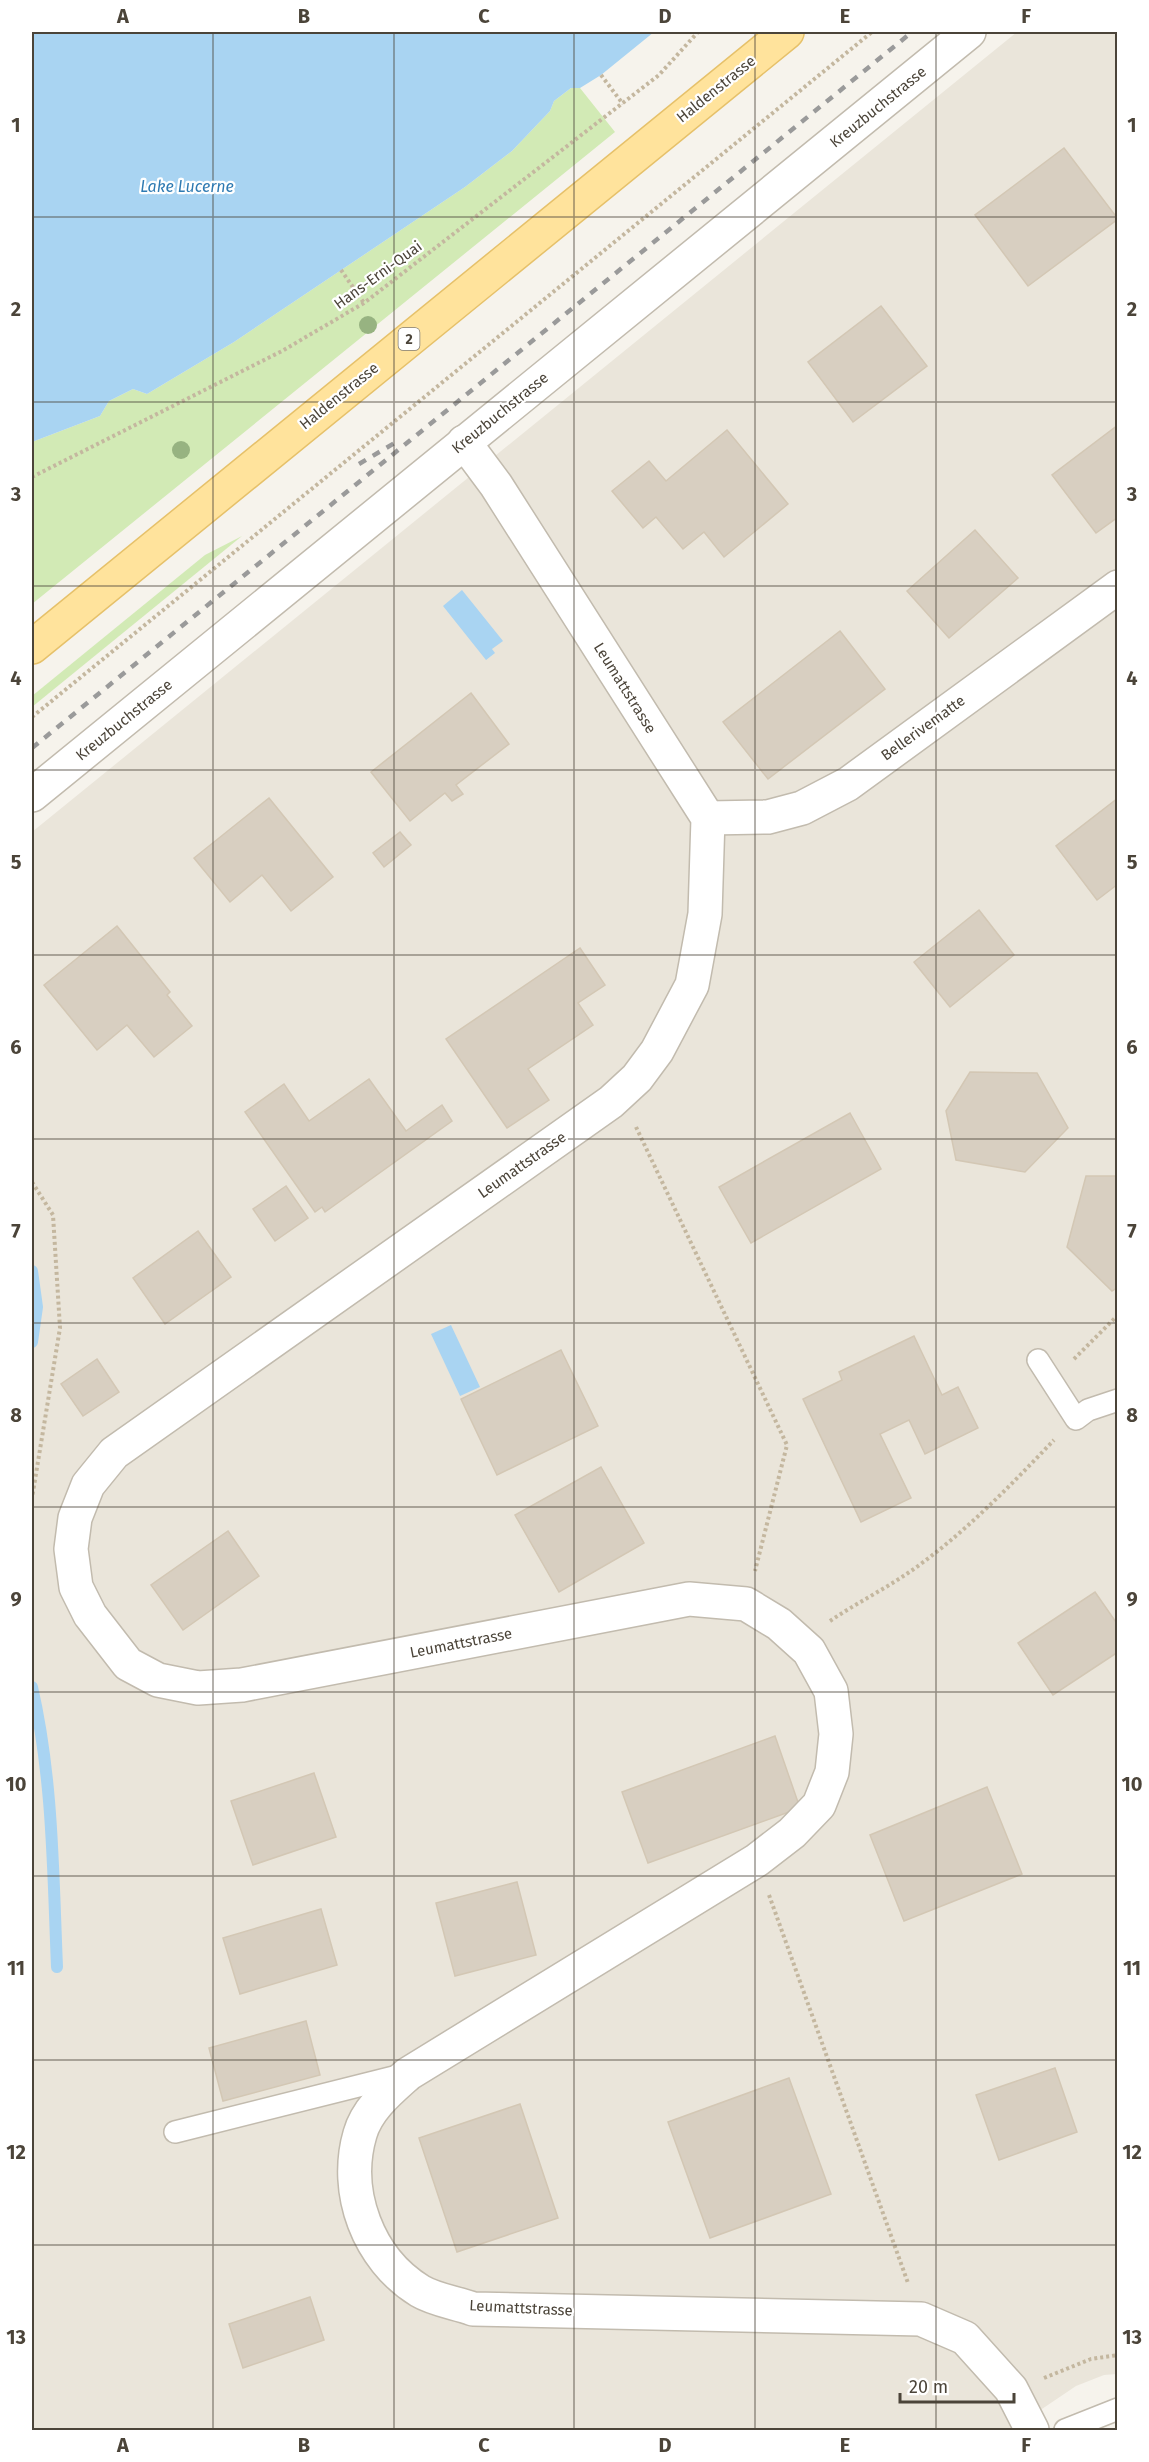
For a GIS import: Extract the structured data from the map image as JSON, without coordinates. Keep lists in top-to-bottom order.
{
  "streets": {
    "main road": ["Haldenstrasse", "2"],
    "street": ["Kreuzbuchstrasse", "Leumattstrasse", "Bellerivematte"],
    "path": ["Hans-Erni-Quai"]
  },
  "crossings": [
    ["Kreuzbuchstrasse", "Leumattstrasse"],
    ["Leumattstrasse", "Bellerivematte"]
  ],
  "water": ["Lake Lucerne"],
  "scale_bar": "20 m",
  "grid": {
    "columns": [
      "A",
      "B",
      "C",
      "D",
      "E",
      "F"
    ],
    "rows": [
      "1",
      "2",
      "3",
      "4",
      "5",
      "6",
      "7",
      "8",
      "9",
      "10",
      "11",
      "12",
      "13"
    ]
  }
}
